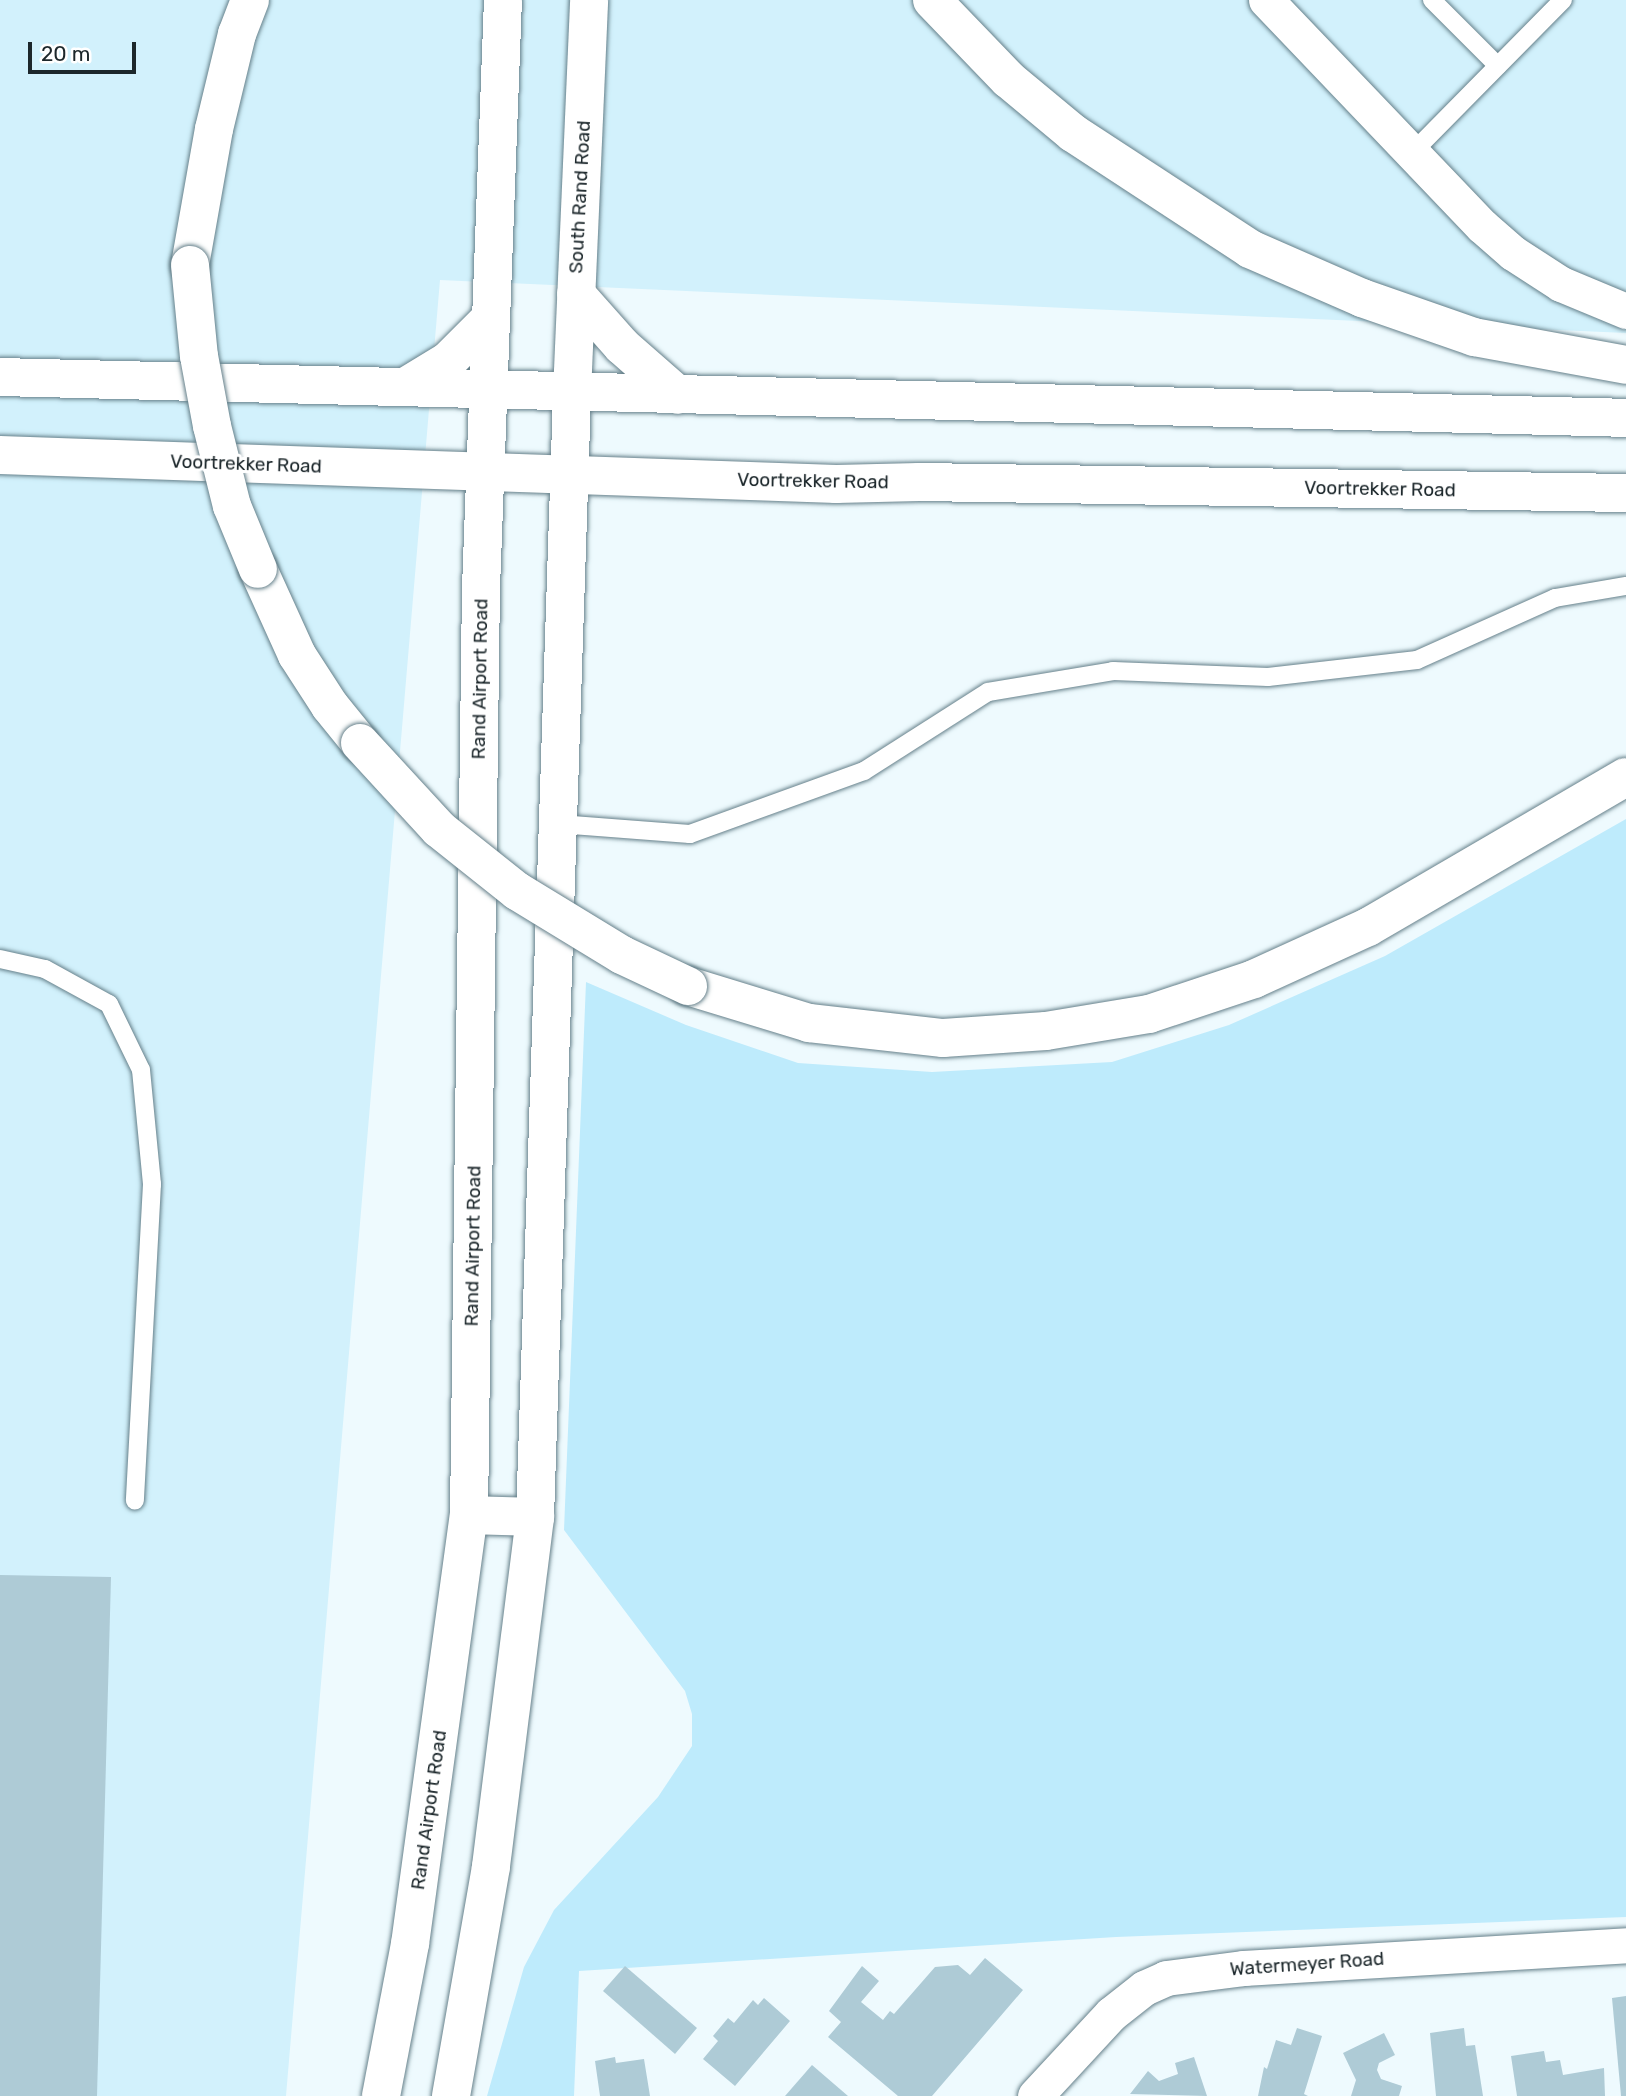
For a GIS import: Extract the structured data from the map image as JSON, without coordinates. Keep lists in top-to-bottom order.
{
  "streets": {
    "main road": ["South Rand Road", "Voortrekker Road", "Rand Airport Road"],
    "street": ["Watermeyer Road"]
  },
  "crossings": [
    ["Voortrekker Road", "Rand Airport Road"]
  ],
  "scale_bar": "20 m"
}
